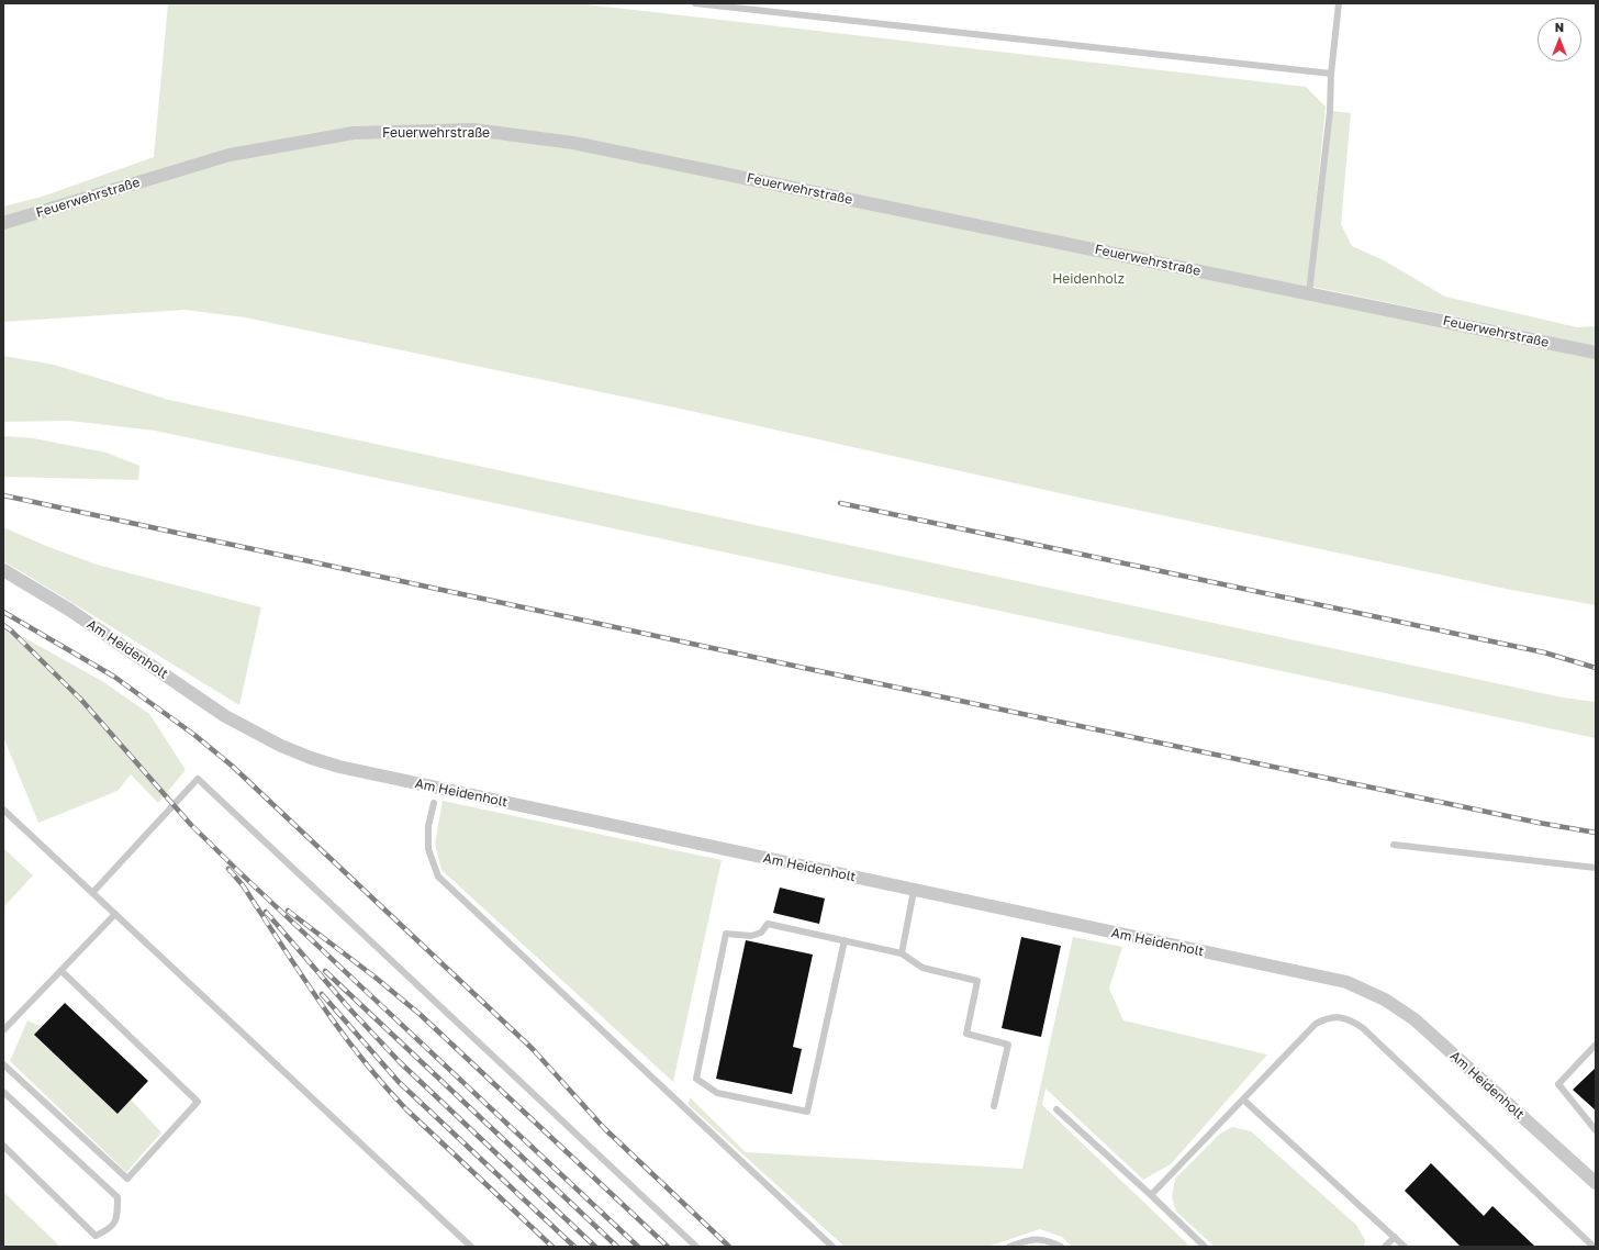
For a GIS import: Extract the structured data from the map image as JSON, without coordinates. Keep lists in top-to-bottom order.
{
  "streets": {
    "street": ["Feuerwehrstraße", "Am Heidenholt"]
  },
  "parks": ["Heidenholz"],
  "north": "top"
}
